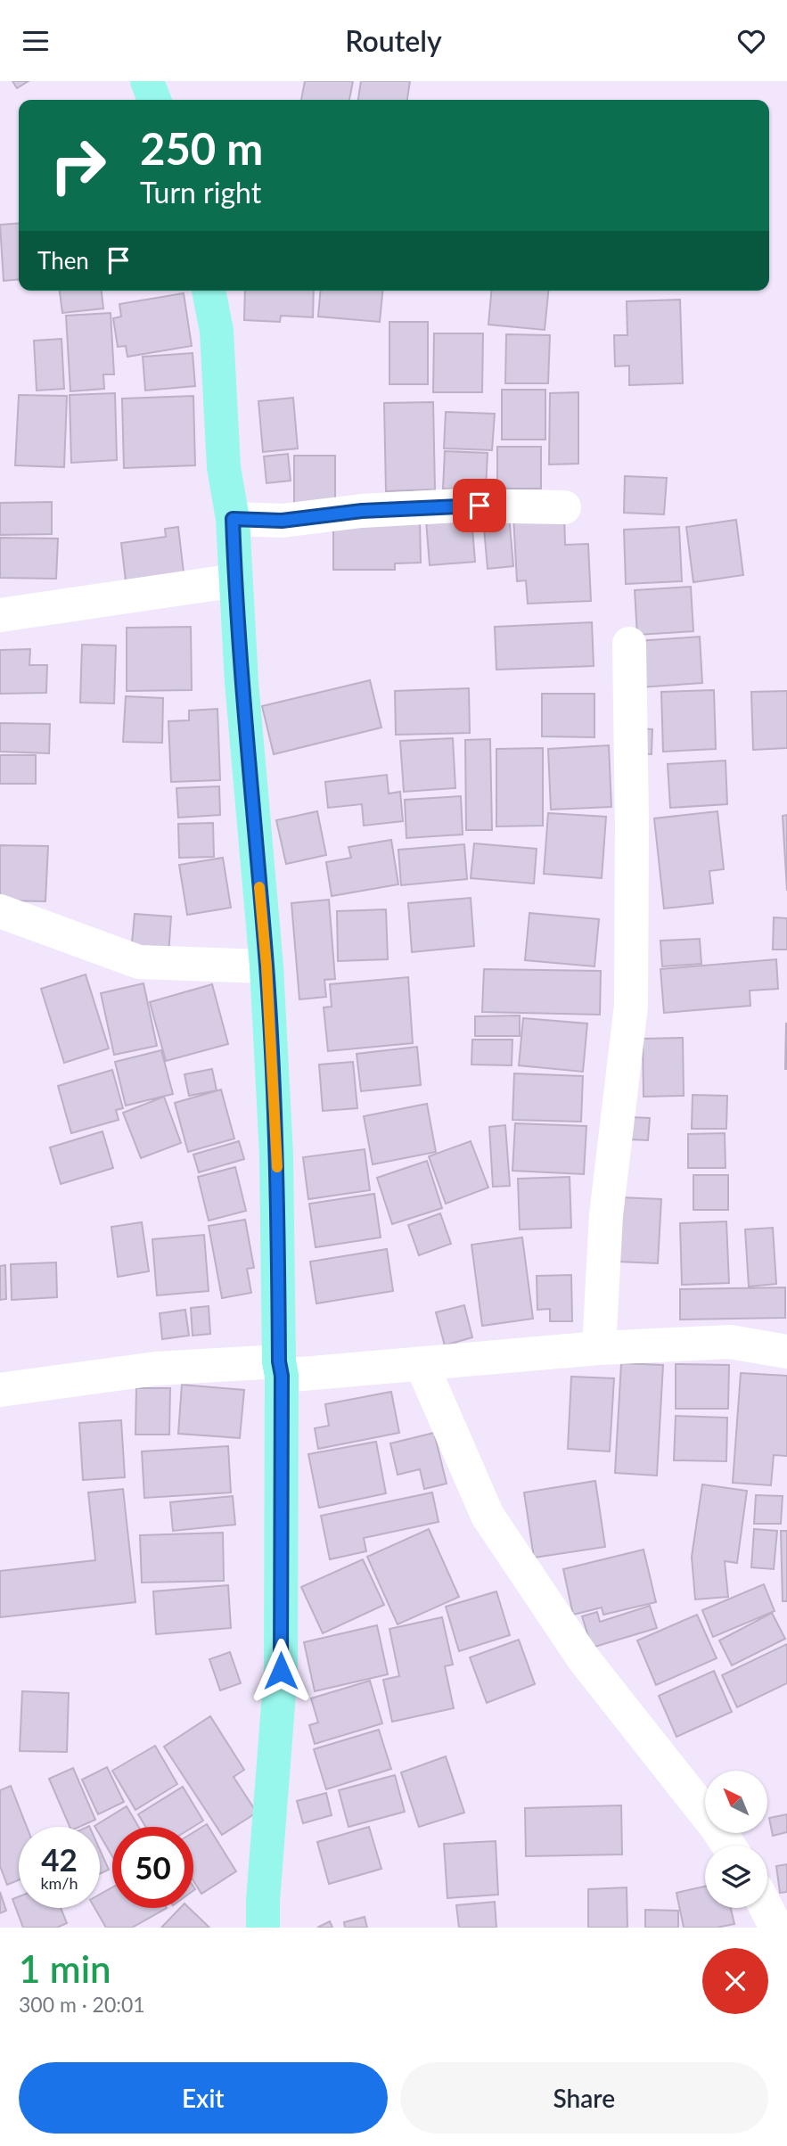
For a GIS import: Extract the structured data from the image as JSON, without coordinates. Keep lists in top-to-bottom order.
{
  "north": "top left",
  "page": {
    "header": "Routely",
    "turn": ["250 m", "Turn right"],
    "then": "Then",
    "speed": "42 km/h",
    "limit": "50",
    "heading": ["1 min", "300 m · 20:01"],
    "buttons": ["Exit", "Share"]
  }
}
